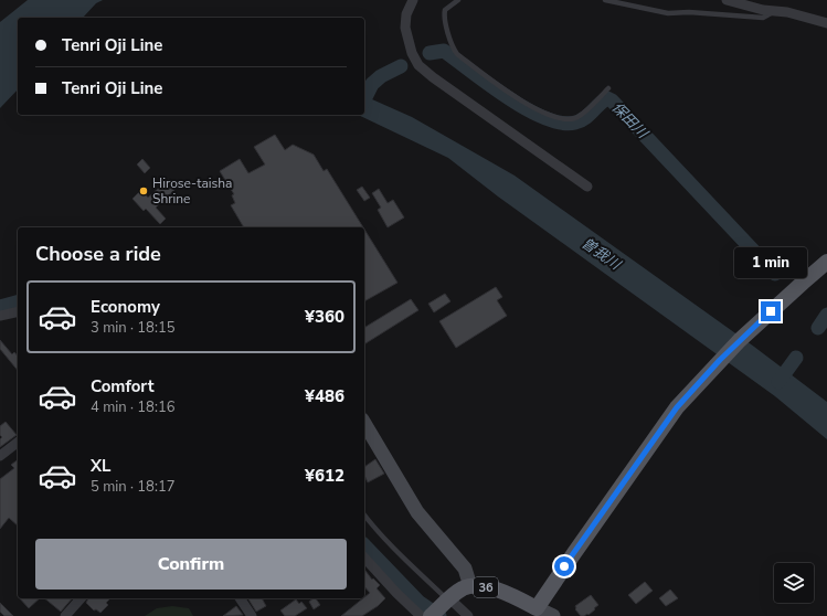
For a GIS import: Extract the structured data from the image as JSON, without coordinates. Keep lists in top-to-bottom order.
{
  "streets": {
    "main road": ["36"]
  },
  "water": ["保田川", "曽我川"],
  "places": ["Hirose-taisha Shrine"],
  "page": {
    "banner": ["Tenri Oji Line", "Tenri Oji Line"],
    "heading": "Choose a ride",
    "bubble": "1 min",
    "list": [
      {
        "name": "Economy",
        "note": "3 min · 18:15",
        "value": "¥360"
      },
      {
        "name": "Comfort",
        "note": "4 min · 18:16",
        "value": "¥486"
      },
      {
        "name": "XL",
        "note": "5 min · 18:17",
        "value": "¥612"
      }
    ],
    "buttons": "Confirm"
  }
}
